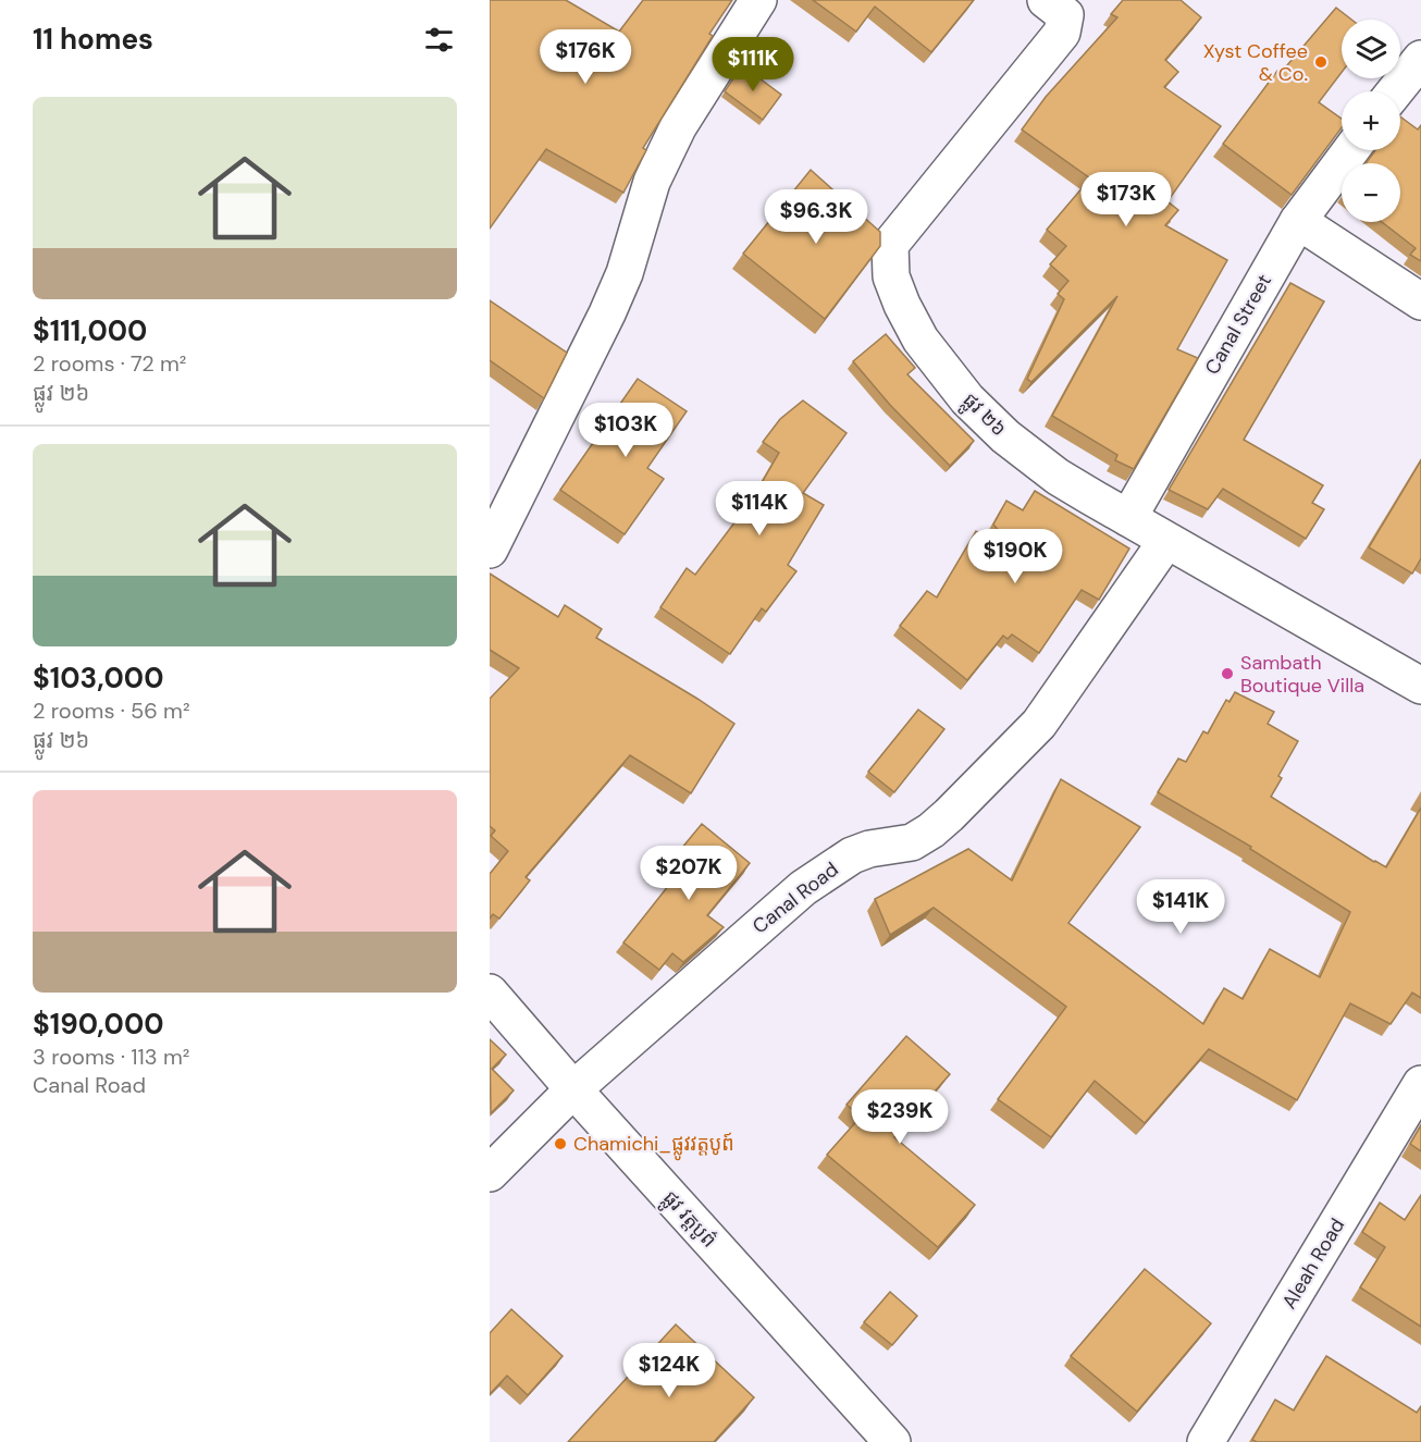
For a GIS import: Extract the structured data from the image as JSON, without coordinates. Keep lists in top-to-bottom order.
{
  "streets": {
    "street": [
      "Canal Street",
      "ផ្លូវ ២៦",
      "Canal Road",
      "ផ្លូវ វត្តបូព៌",
      "Aleah Road"
    ]
  },
  "crossings": [
    ["Canal Street", "ផ្លូវ ២៦"],
    ["ផ្លូវ ២៦", "Canal Road"],
    ["Canal Road", "ផ្លូវ វត្តបូព៌"]
  ],
  "places": ["Xyst Coffee & Co.", "Sambath Boutique Villa", "Chamichi_ផ្លូវវត្តបូព៍"],
  "page": {
    "heading": "11 homes",
    "map_buttons": ["+", "−"],
    "price": [
      "$176K",
      "$111K",
      "$173K",
      "$96.3K",
      "$103K",
      "$114K",
      "$190K",
      "$207K",
      "$141K",
      "$239K",
      "$124K"
    ],
    "list": [
      {
        "name": "$111,000",
        "note": "2 rooms · 72 m² · ផ្លូវ ២៦"
      },
      {
        "name": "$103,000",
        "note": "2 rooms · 56 m² · ផ្លូវ ២៦"
      },
      {
        "name": "$190,000",
        "note": "3 rooms · 113 m² · Canal Road"
      }
    ]
  }
}
